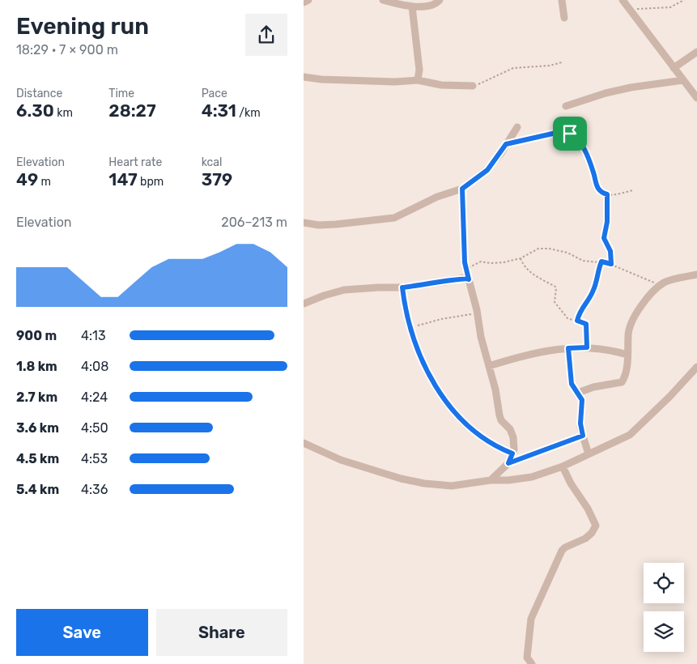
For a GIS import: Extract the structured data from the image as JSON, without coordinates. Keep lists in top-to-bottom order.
{
  "page": {
    "heading": ["Evening run", "18:29 · 7 × 900 m"],
    "stats": [
      ["Distance", "6.30 km"],
      ["Time", "28:27"],
      ["Pace", "4:31 /km"],
      ["Elevation", "49 m"],
      ["Heart rate", "147 bpm"],
      ["kcal", "379"]
    ],
    "chart": ["Elevation", "206–213 m"],
    "list": [
      {
        "name": "900 m",
        "note": "4:13"
      },
      {
        "name": "1.8 km",
        "note": "4:08"
      },
      {
        "name": "2.7 km",
        "note": "4:24"
      },
      {
        "name": "3.6 km",
        "note": "4:50"
      },
      {
        "name": "4.5 km",
        "note": "4:53"
      },
      {
        "name": "5.4 km",
        "note": "4:36"
      }
    ],
    "buttons": ["Save", "Share"]
  }
}
